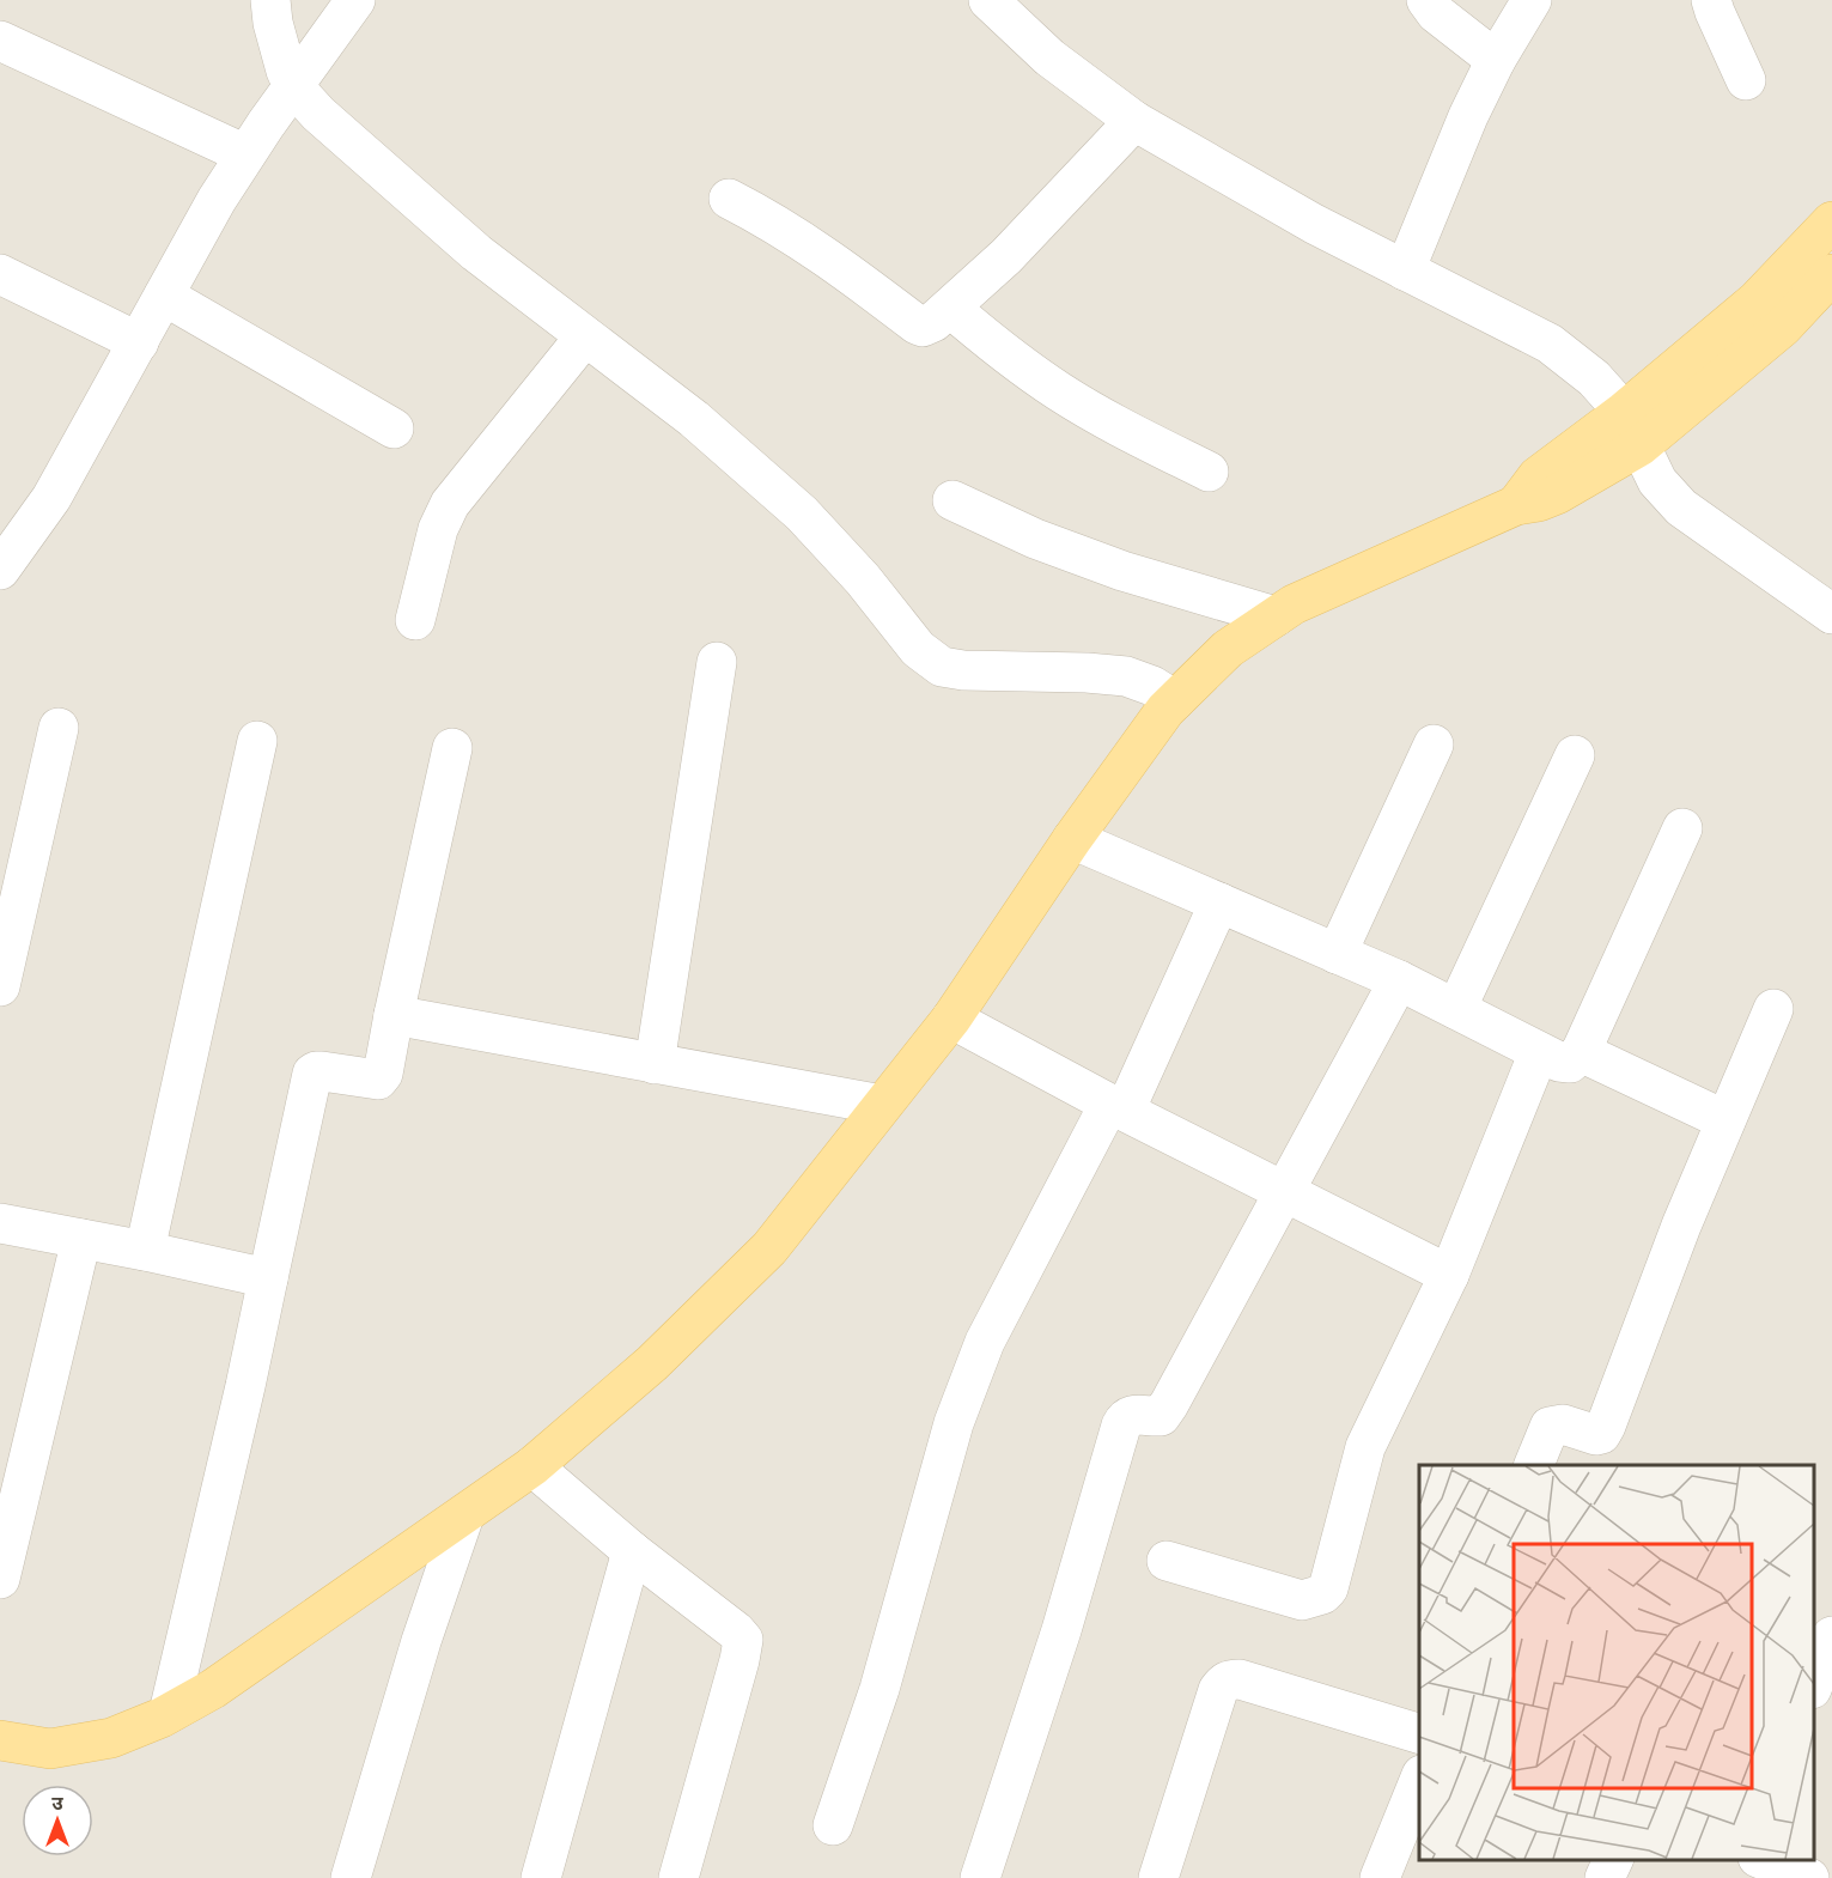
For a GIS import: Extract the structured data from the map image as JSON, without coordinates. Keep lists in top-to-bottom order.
{
  "north": "top"
}
